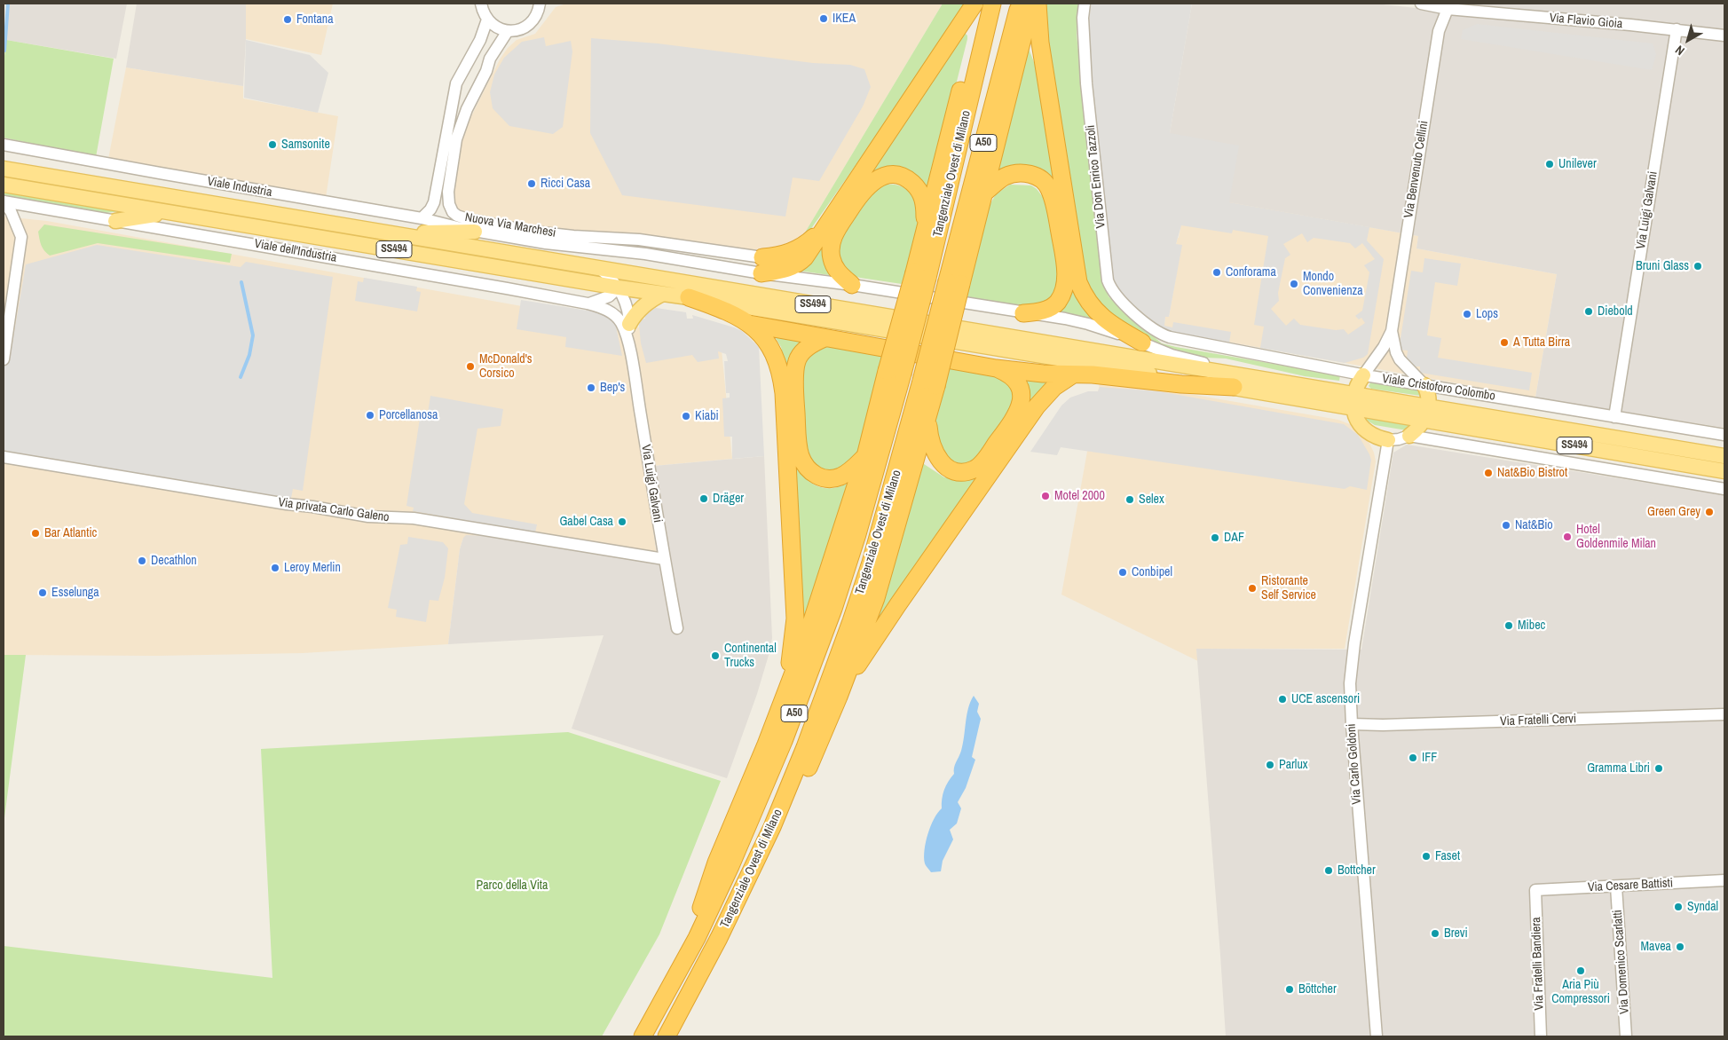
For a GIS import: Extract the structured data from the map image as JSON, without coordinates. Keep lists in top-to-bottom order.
{
  "streets": {
    "highway": ["A50", "Tangenziale Ovest di Milano"],
    "main road": ["SS494"],
    "street": [
      "Via Flavio Gioia",
      "Via Benvenuto Cellini",
      "Via Don Enrico Tazzoli",
      "Viale Industria",
      "Via Luigi Galvani",
      "Nuova Via Marchesi",
      "Viale dell'Industria",
      "Viale Cristoforo Colombo",
      "Via privata Carlo Galeno",
      "Via Fratelli Cervi",
      "Via Carlo Goldoni",
      "Via Cesare Battisti",
      "Via Domenico Scarlatti",
      "Via Fratelli Bandiera"
    ]
  },
  "crossings": [
    ["Via Flavio Gioia", "Via Benvenuto Cellini"],
    ["Via Flavio Gioia", "Via Luigi Galvani"],
    ["Via Don Enrico Tazzoli", "Viale Cristoforo Colombo"],
    ["Viale Industria", "Nuova Via Marchesi"],
    ["Via Luigi Galvani", "SS494"],
    ["Via Luigi Galvani", "Viale dell'Industria"],
    ["Via Luigi Galvani", "Viale Cristoforo Colombo"],
    ["Via Luigi Galvani", "Via privata Carlo Galeno"],
    ["Via Fratelli Cervi", "Via Carlo Goldoni"],
    ["Via Cesare Battisti", "Via Domenico Scarlatti"],
    ["Via Cesare Battisti", "Via Fratelli Bandiera"]
  ],
  "parks": ["Parco della Vita"],
  "places": [
    "IKEA",
    "Fontana",
    "Samsonite",
    "Unilever",
    "Ricci Casa",
    "Bruni Glass",
    "Conforama",
    "Mondo Convenienza",
    "Diebold",
    "Lops",
    "A Tutta Birra",
    "McDonald's Corsico",
    "Bep's",
    "Porcellanosa",
    "Kiabi",
    "Nat&Bio Bistrot",
    "Motel 2000",
    "Dräger",
    "Selex",
    "Green Grey",
    "Gabel Casa",
    "Nat&Bio",
    "Bar Atlantic",
    "Hotel Goldenmile Milan",
    "DAF",
    "Decathlon",
    "Leroy Merlin",
    "Conbipel",
    "Ristorante Self Service",
    "Esselunga",
    "Mibec",
    "Continental Trucks",
    "UCE ascensori",
    "IFF",
    "Parlux",
    "Gramma Libri",
    "Faset",
    "Bottcher",
    "Syndal",
    "Brevi",
    "Mavea",
    "Aria Più Compressori",
    "Böttcher"
  ],
  "north": "bottom left"
}
